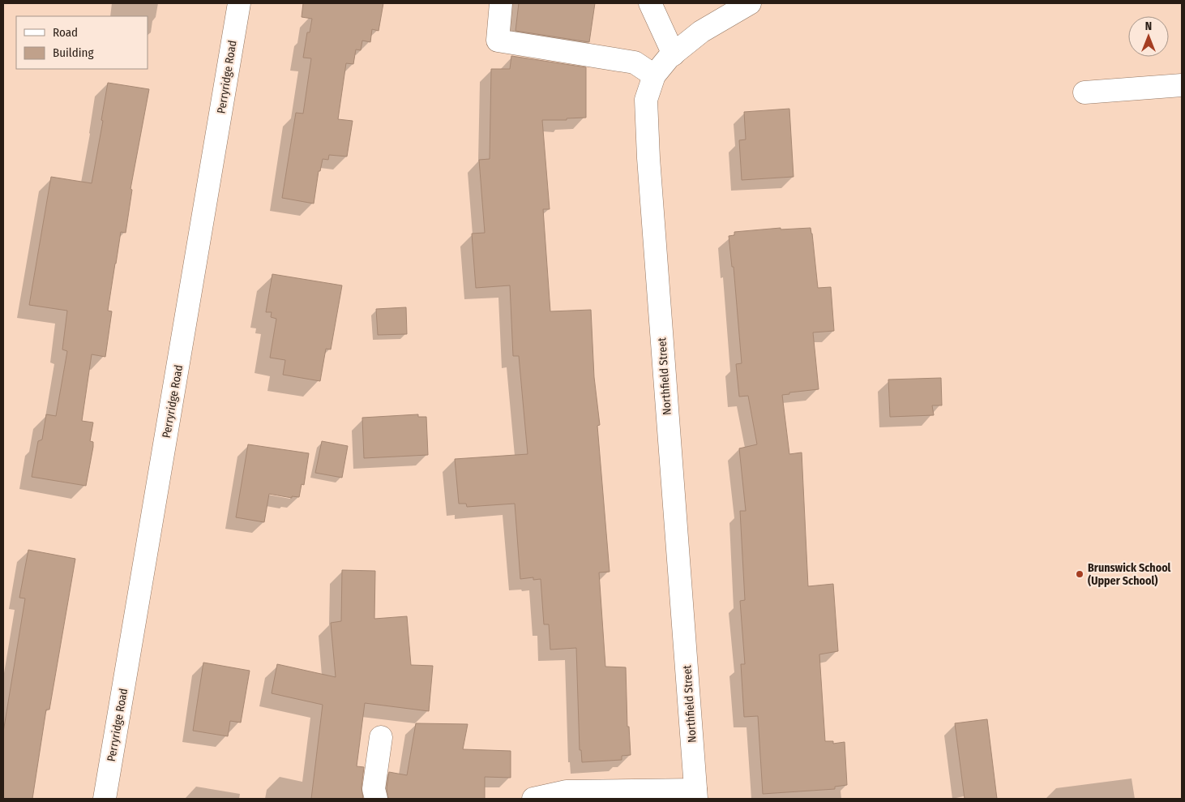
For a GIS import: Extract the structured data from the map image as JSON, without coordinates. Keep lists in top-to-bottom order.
{
  "streets": {
    "street": ["Perryridge Road", "Northfield Street"]
  },
  "places": ["Brunswick School (Upper School)"],
  "legend": ["Road", "Building"],
  "north": "top"
}
